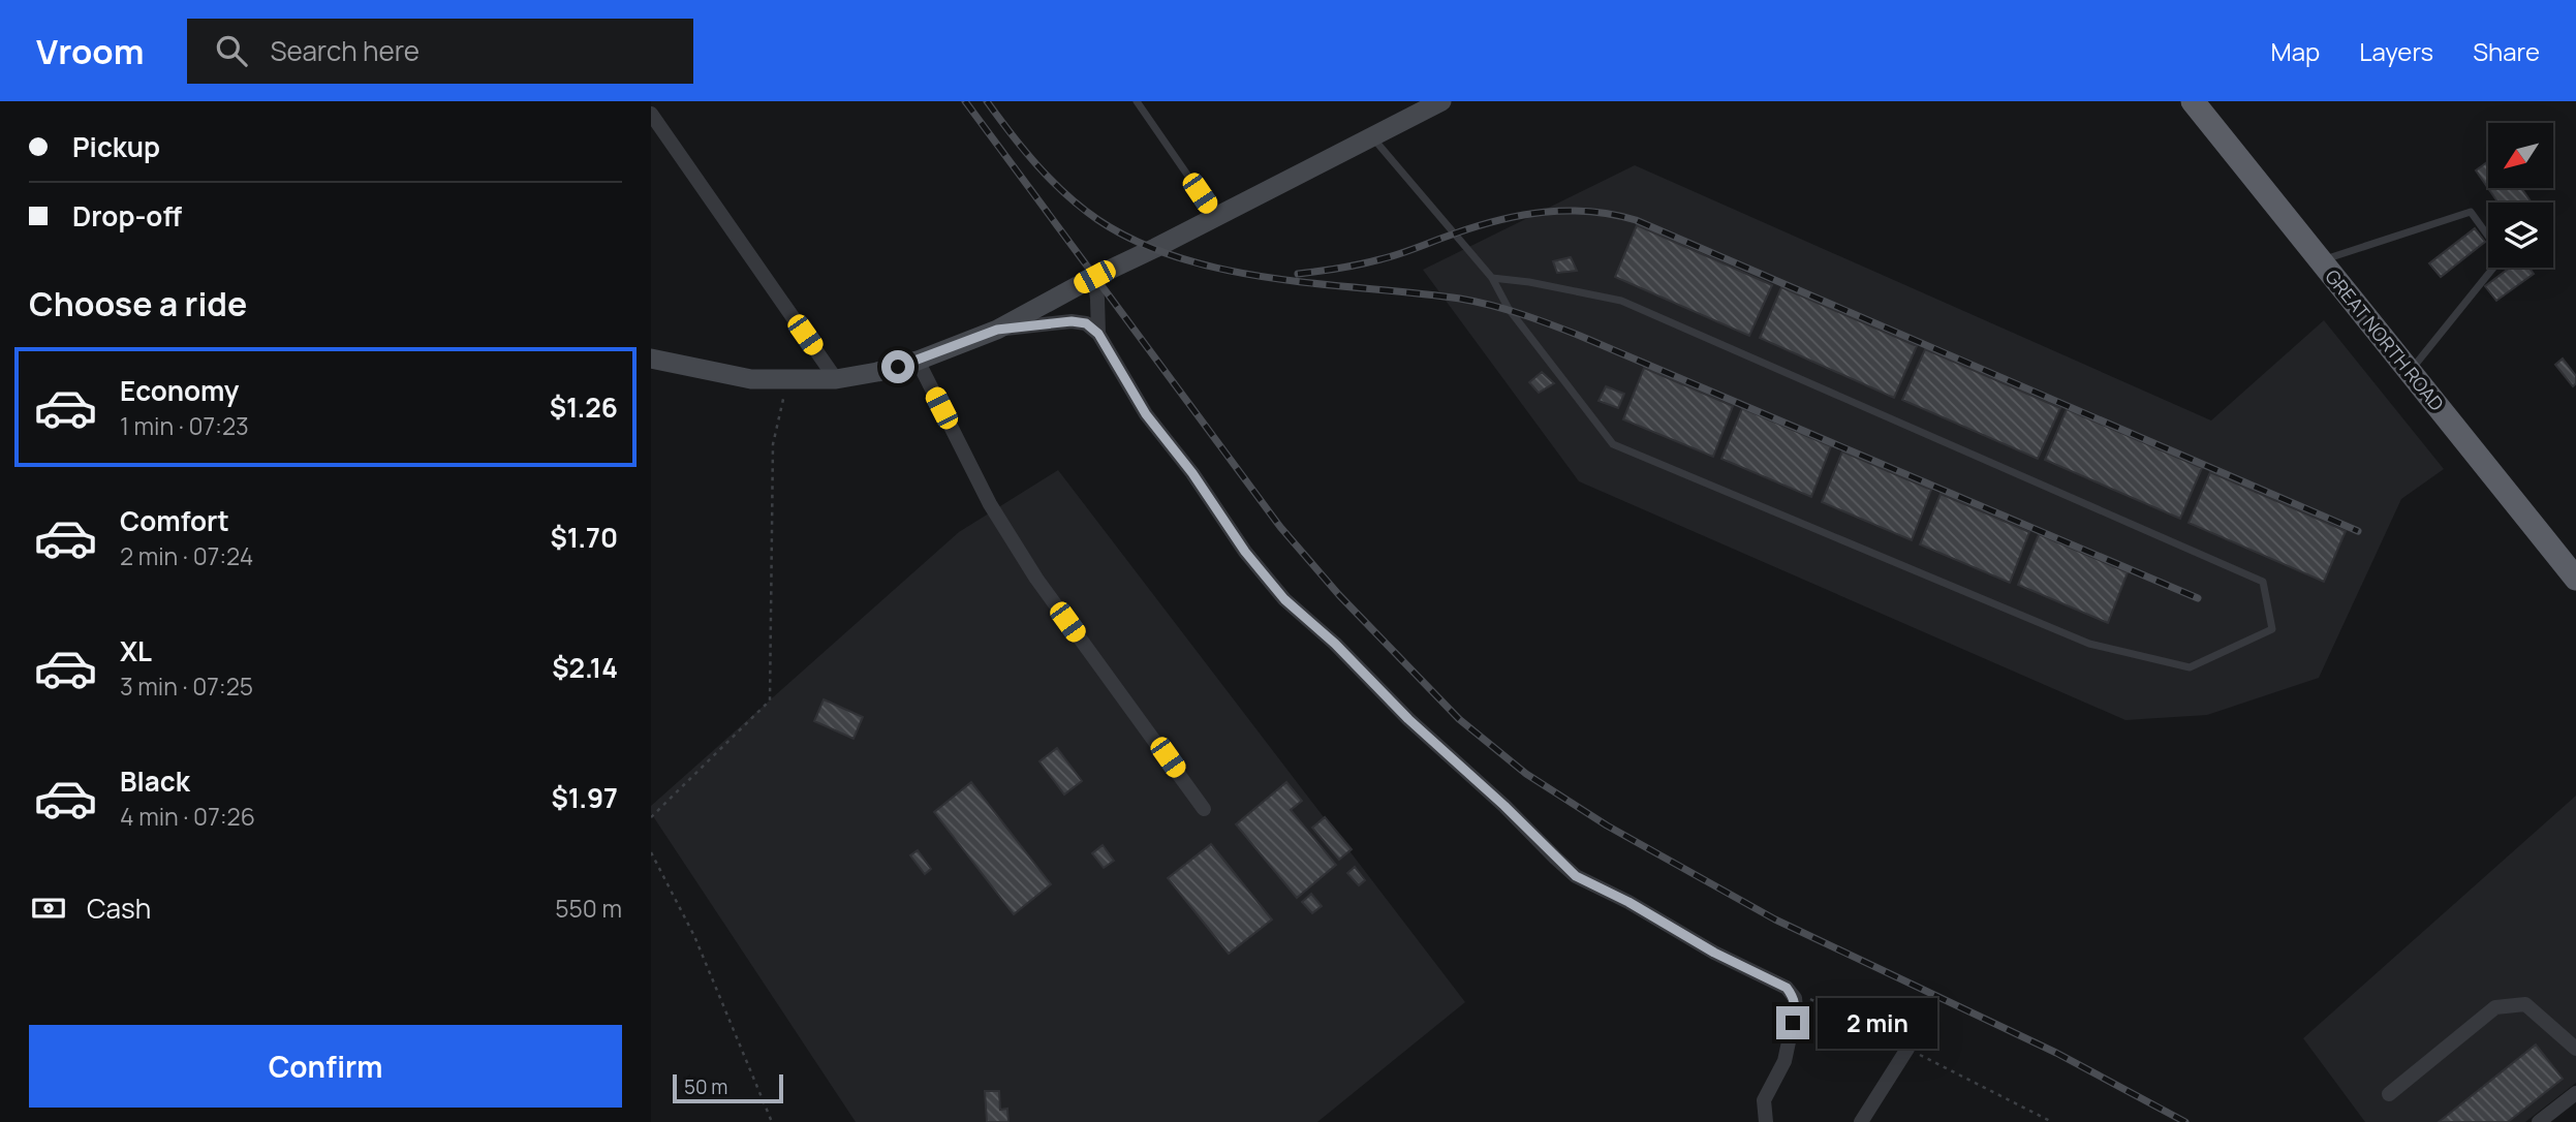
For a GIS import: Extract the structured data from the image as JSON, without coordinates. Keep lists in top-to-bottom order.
{
  "streets": {
    "highway": ["GREAT NORTH ROAD"]
  },
  "scale_bar": "50 m",
  "north": "bottom left",
  "page": {
    "header": "Vroom",
    "search": "Search here",
    "nav": ["Map", "Layers", "Share"],
    "banner": ["Pickup", "Drop-off"],
    "heading": "Choose a ride",
    "list": [
      {
        "name": "Economy",
        "note": "1 min · 07:23",
        "value": "$1.26"
      },
      {
        "name": "Comfort",
        "note": "2 min · 07:24",
        "value": "$1.70"
      },
      {
        "name": "XL",
        "note": "3 min · 07:25",
        "value": "$2.14"
      },
      {
        "name": "Black",
        "note": "4 min · 07:26",
        "value": "$1.97"
      }
    ],
    "pay": ["Cash", "550 m"],
    "bubble": "2 min",
    "buttons": "Confirm",
    "scale": "50 m"
  }
}
